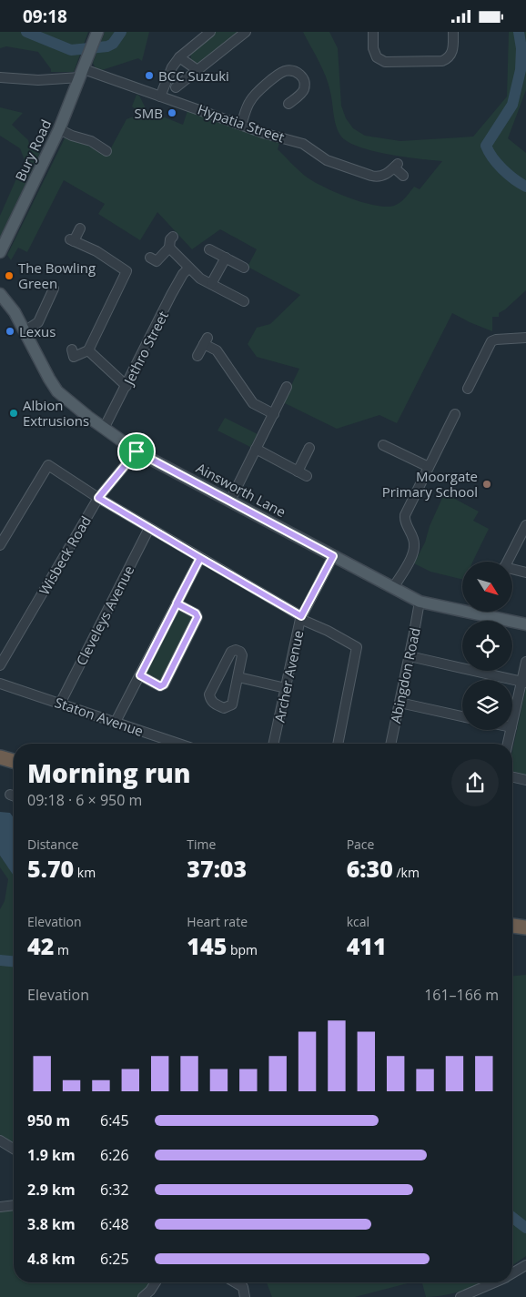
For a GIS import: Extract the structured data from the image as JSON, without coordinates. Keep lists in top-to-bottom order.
{
  "streets": {
    "main road": ["Bury Road", "Ainsworth Lane"],
    "street": [
      "Hypatia Street",
      "Jethro Street",
      "Wisbeck Road",
      "Cleveleys Avenue",
      "Abingdon Road",
      "Archer Avenue",
      "Staton Avenue"
    ]
  },
  "crossings": [
    ["Hypatia Street", "Bury Road"],
    ["Jethro Street", "Ainsworth Lane"],
    ["Ainsworth Lane", "Wisbeck Road"],
    ["Ainsworth Lane", "Abingdon Road"],
    ["Ainsworth Lane", "Archer Avenue"],
    ["Cleveleys Avenue", "Staton Avenue"]
  ],
  "places": [
    "BCC Suzuki",
    "SMB",
    "The Bowling Green",
    "Lexus",
    "Albion Extrusions",
    "Moorgate Primary School"
  ],
  "north": "bottom right",
  "page": {
    "status": "09:18",
    "heading": ["Morning run", "09:18 · 6 × 950 m"],
    "stats": [
      ["Distance", "5.70 km"],
      ["Time", "37:03"],
      ["Pace", "6:30 /km"],
      ["Elevation", "42 m"],
      ["Heart rate", "145 bpm"],
      ["kcal", "411"]
    ],
    "chart": ["Elevation", "161–166 m"],
    "list": [
      {
        "name": "950 m",
        "note": "6:45"
      },
      {
        "name": "1.9 km",
        "note": "6:26"
      },
      {
        "name": "2.9 km",
        "note": "6:32"
      },
      {
        "name": "3.8 km",
        "note": "6:48"
      },
      {
        "name": "4.8 km",
        "note": "6:25"
      }
    ]
  }
}
